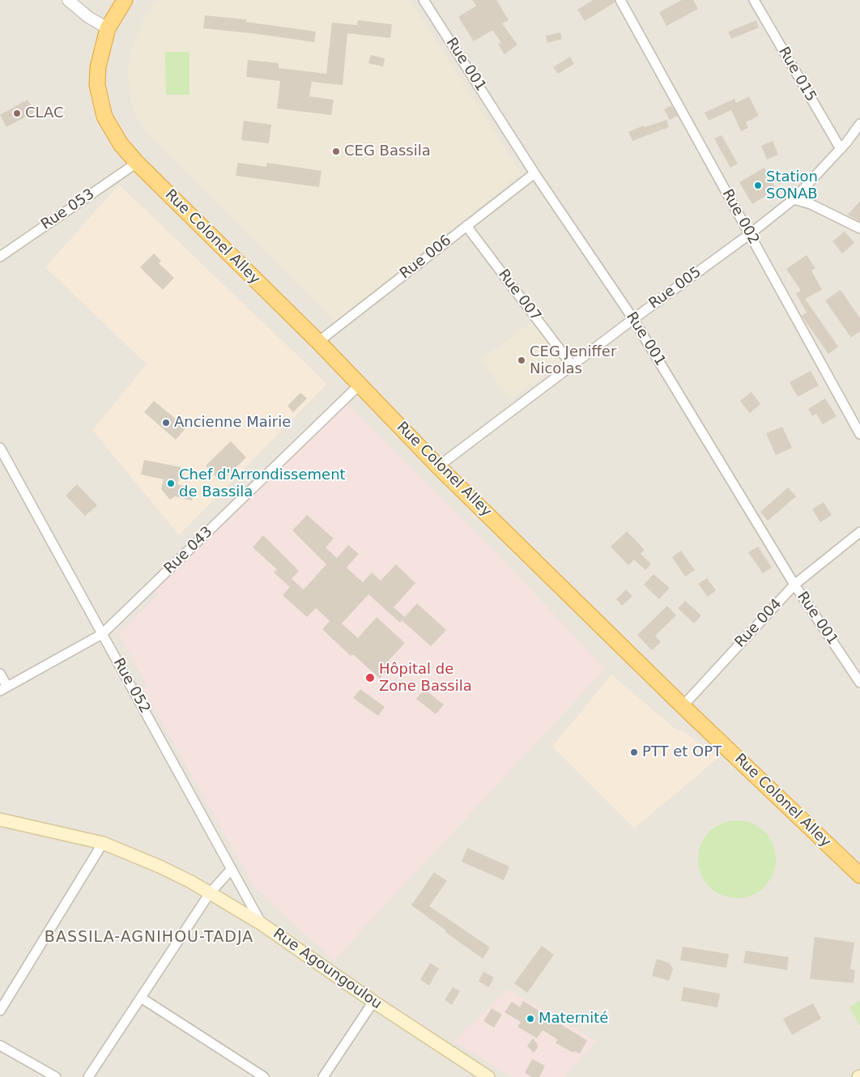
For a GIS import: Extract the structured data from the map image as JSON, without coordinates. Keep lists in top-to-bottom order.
{
  "streets": {
    "highway": ["Rue Colonel Alley"],
    "main road": ["Rue Agoungoulou"],
    "street": [
      "Rue 001",
      "Rue 015",
      "Rue 053",
      "Rue 002",
      "Rue 006",
      "Rue 005",
      "Rue 007",
      "Rue 043",
      "Rue 004",
      "Rue 052"
    ]
  },
  "crossings": [
    ["Rue 001", "Rue 006"],
    ["Rue 001", "Rue 005"],
    ["Rue 001", "Rue 004"],
    ["Rue 015", "Rue 005"],
    ["Rue 053", "Rue Colonel Alley"],
    ["Rue 002", "Rue 005"],
    ["Rue Colonel Alley", "Rue 006"],
    ["Rue Colonel Alley", "Rue 005"],
    ["Rue Colonel Alley", "Rue 043"],
    ["Rue Colonel Alley", "Rue 004"],
    ["Rue 006", "Rue 007"],
    ["Rue 005", "Rue 007"],
    ["Rue 043", "Rue 052"],
    ["Rue 052", "Rue Agoungoulou"]
  ],
  "districts": ["BASSILA-AGNIHOU-TADJA"],
  "places": [
    "CLAC",
    "CEG Bassila",
    "Station SONAB",
    "CEG Jeniffer Nicolas",
    "Ancienne Mairie",
    "Chef d'Arrondissement de Bassila",
    "Hôpital de Zone Bassila",
    "PTT et OPT",
    "Maternité"
  ]
}
